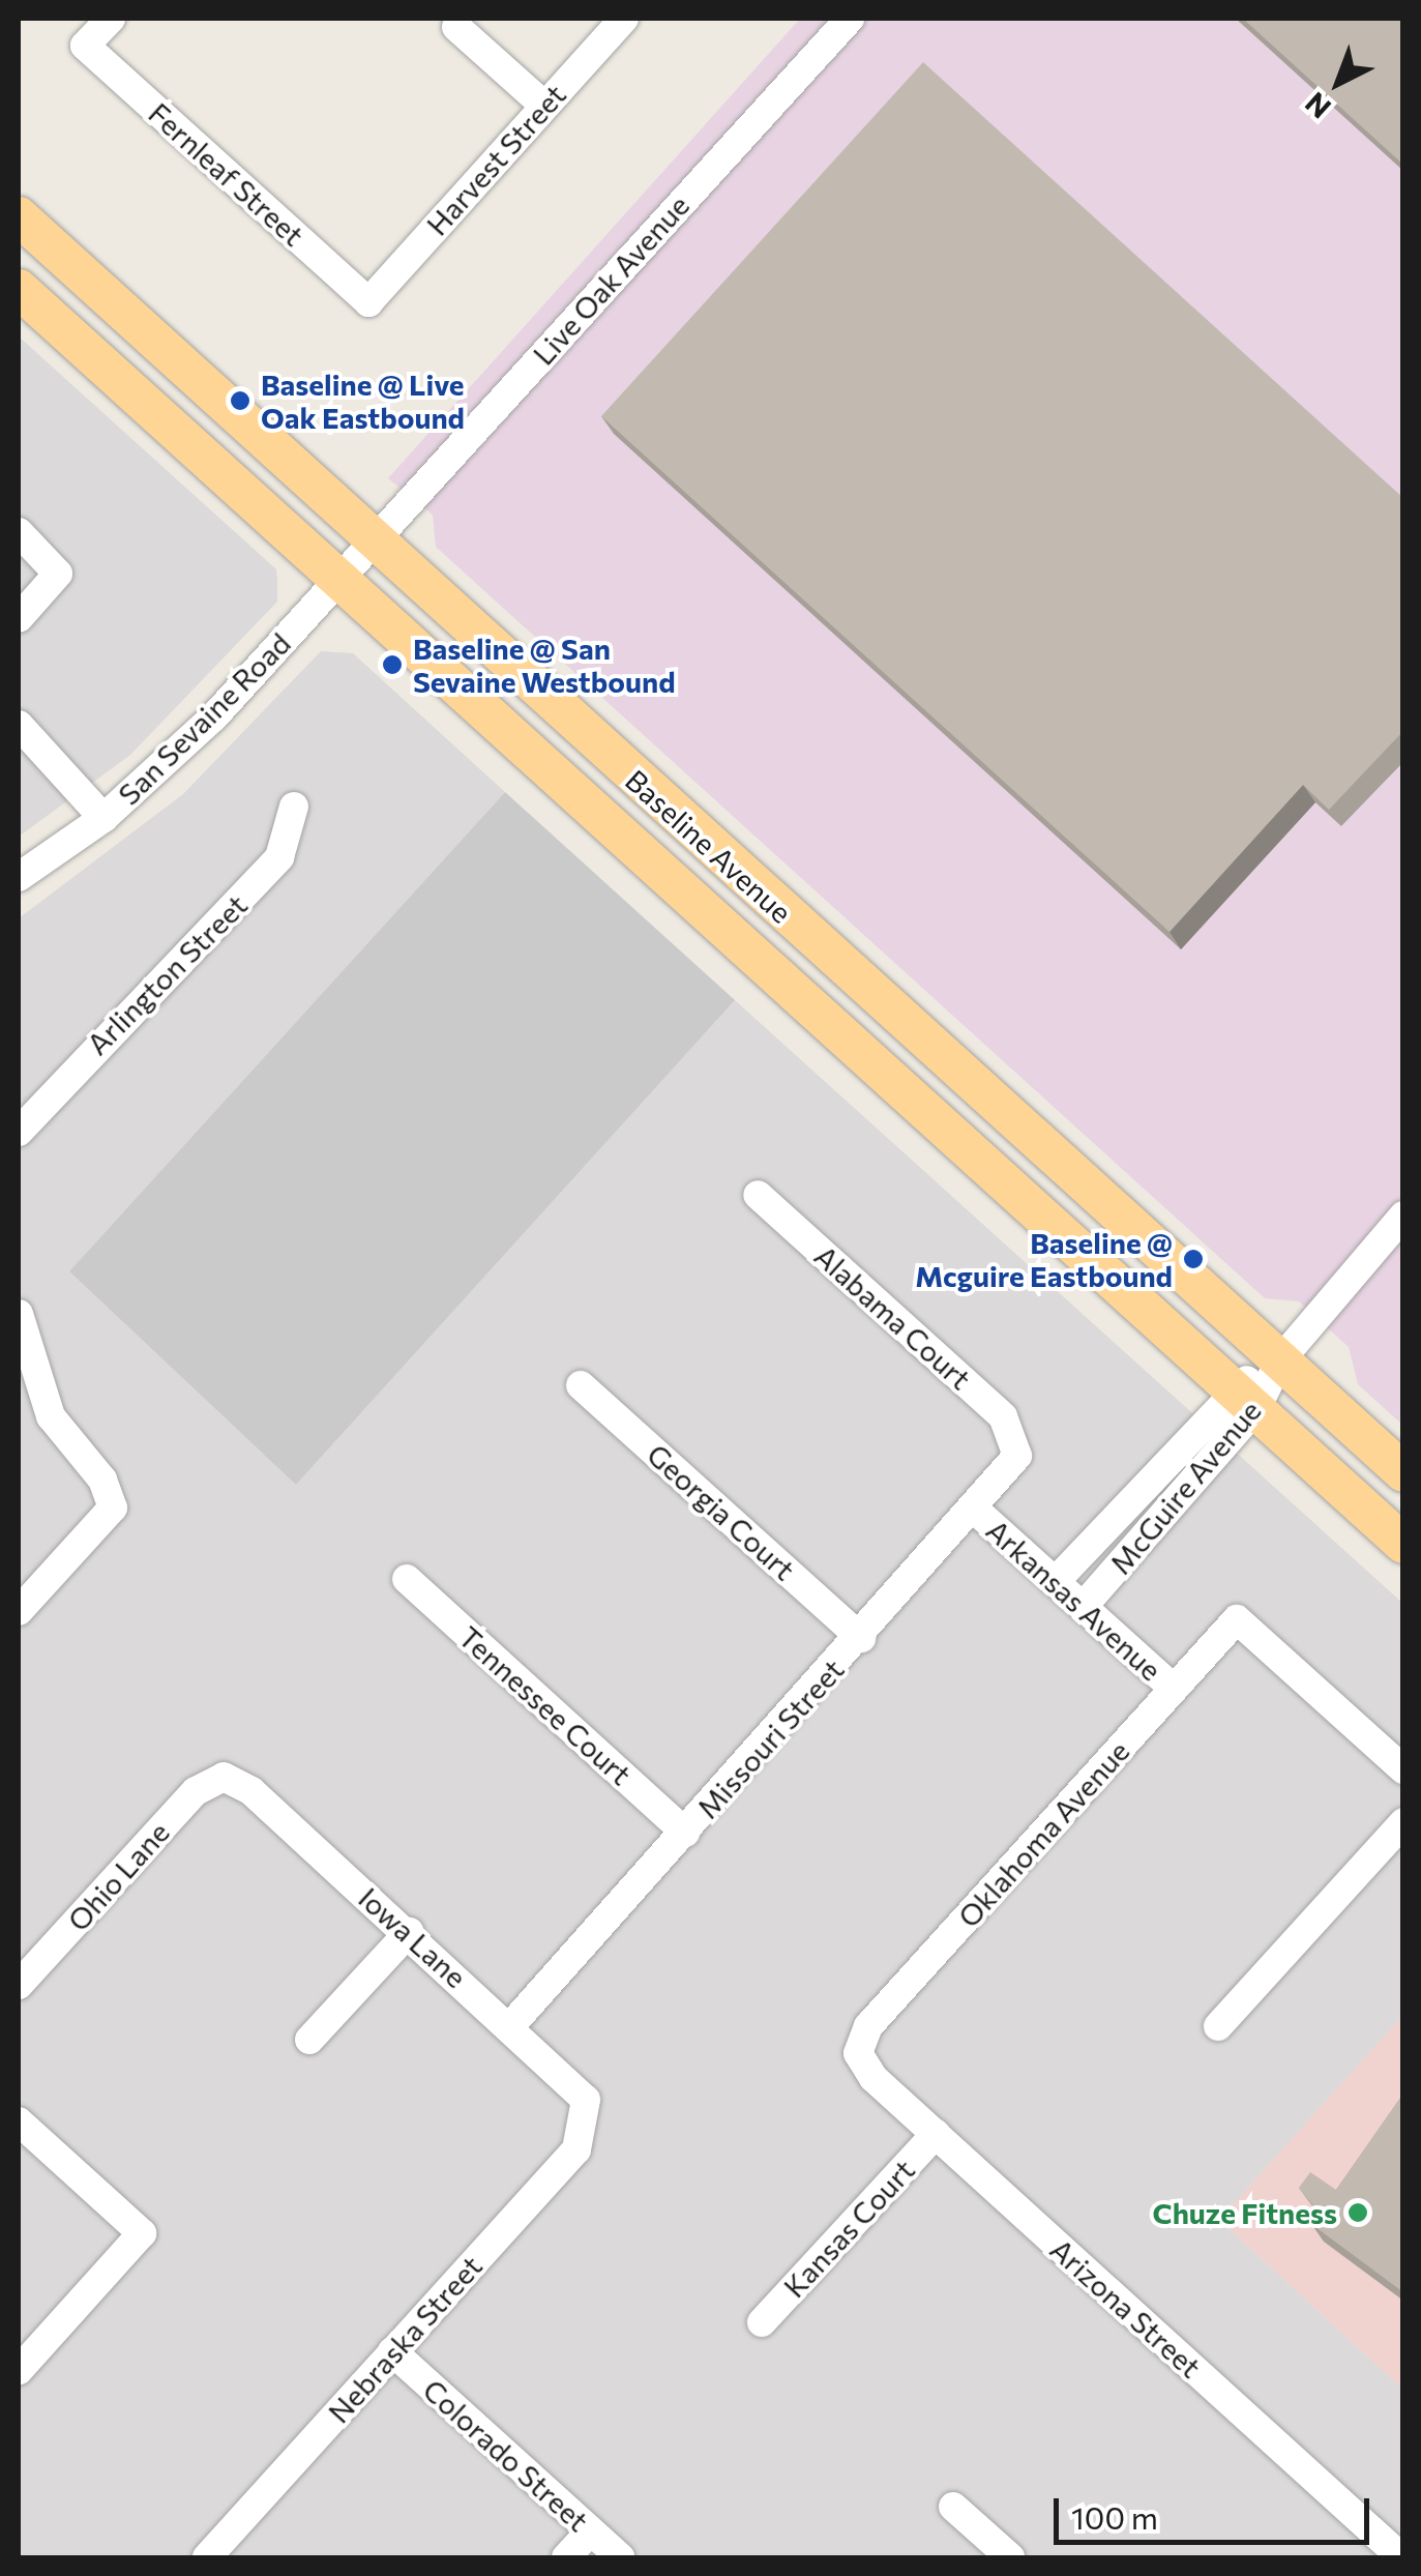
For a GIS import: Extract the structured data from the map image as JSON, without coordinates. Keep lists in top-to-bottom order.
{
  "streets": {
    "main road": ["Baseline Avenue"],
    "street": [
      "Harvest Street",
      "Fernleaf Street",
      "Live Oak Avenue",
      "San Sevaine Road",
      "Arlington Street",
      "Alabama Court",
      "McGuire Avenue",
      "Georgia Court",
      "Arkansas Avenue",
      "Tennessee Court",
      "Missouri Street",
      "Oklahoma Avenue",
      "Ohio Lane",
      "Iowa Lane",
      "Kansas Court",
      "Arizona Street",
      "Nebraska Street",
      "Colorado Street"
    ]
  },
  "crossings": [
    ["Harvest Street", "Fernleaf Street"],
    ["Live Oak Avenue", "San Sevaine Road"],
    ["Live Oak Avenue", "Baseline Avenue"],
    ["San Sevaine Road", "Baseline Avenue"],
    ["Baseline Avenue", "McGuire Avenue"],
    ["Alabama Court", "Missouri Street"],
    ["McGuire Avenue", "Arkansas Avenue"],
    ["Georgia Court", "Missouri Street"],
    ["Arkansas Avenue", "Missouri Street"],
    ["Arkansas Avenue", "Oklahoma Avenue"],
    ["Tennessee Court", "Missouri Street"],
    ["Missouri Street", "Iowa Lane"],
    ["Oklahoma Avenue", "Arizona Street"],
    ["Ohio Lane", "Iowa Lane"],
    ["Iowa Lane", "Nebraska Street"],
    ["Kansas Court", "Arizona Street"],
    ["Nebraska Street", "Colorado Street"]
  ],
  "places": [
    "Baseline @ Live Oak Eastbound",
    "Baseline @ San Sevaine Westbound",
    "Baseline @ Mcguire Eastbound",
    "Chuze Fitness"
  ],
  "scale_bar": "100 m",
  "north": "bottom left"
}
